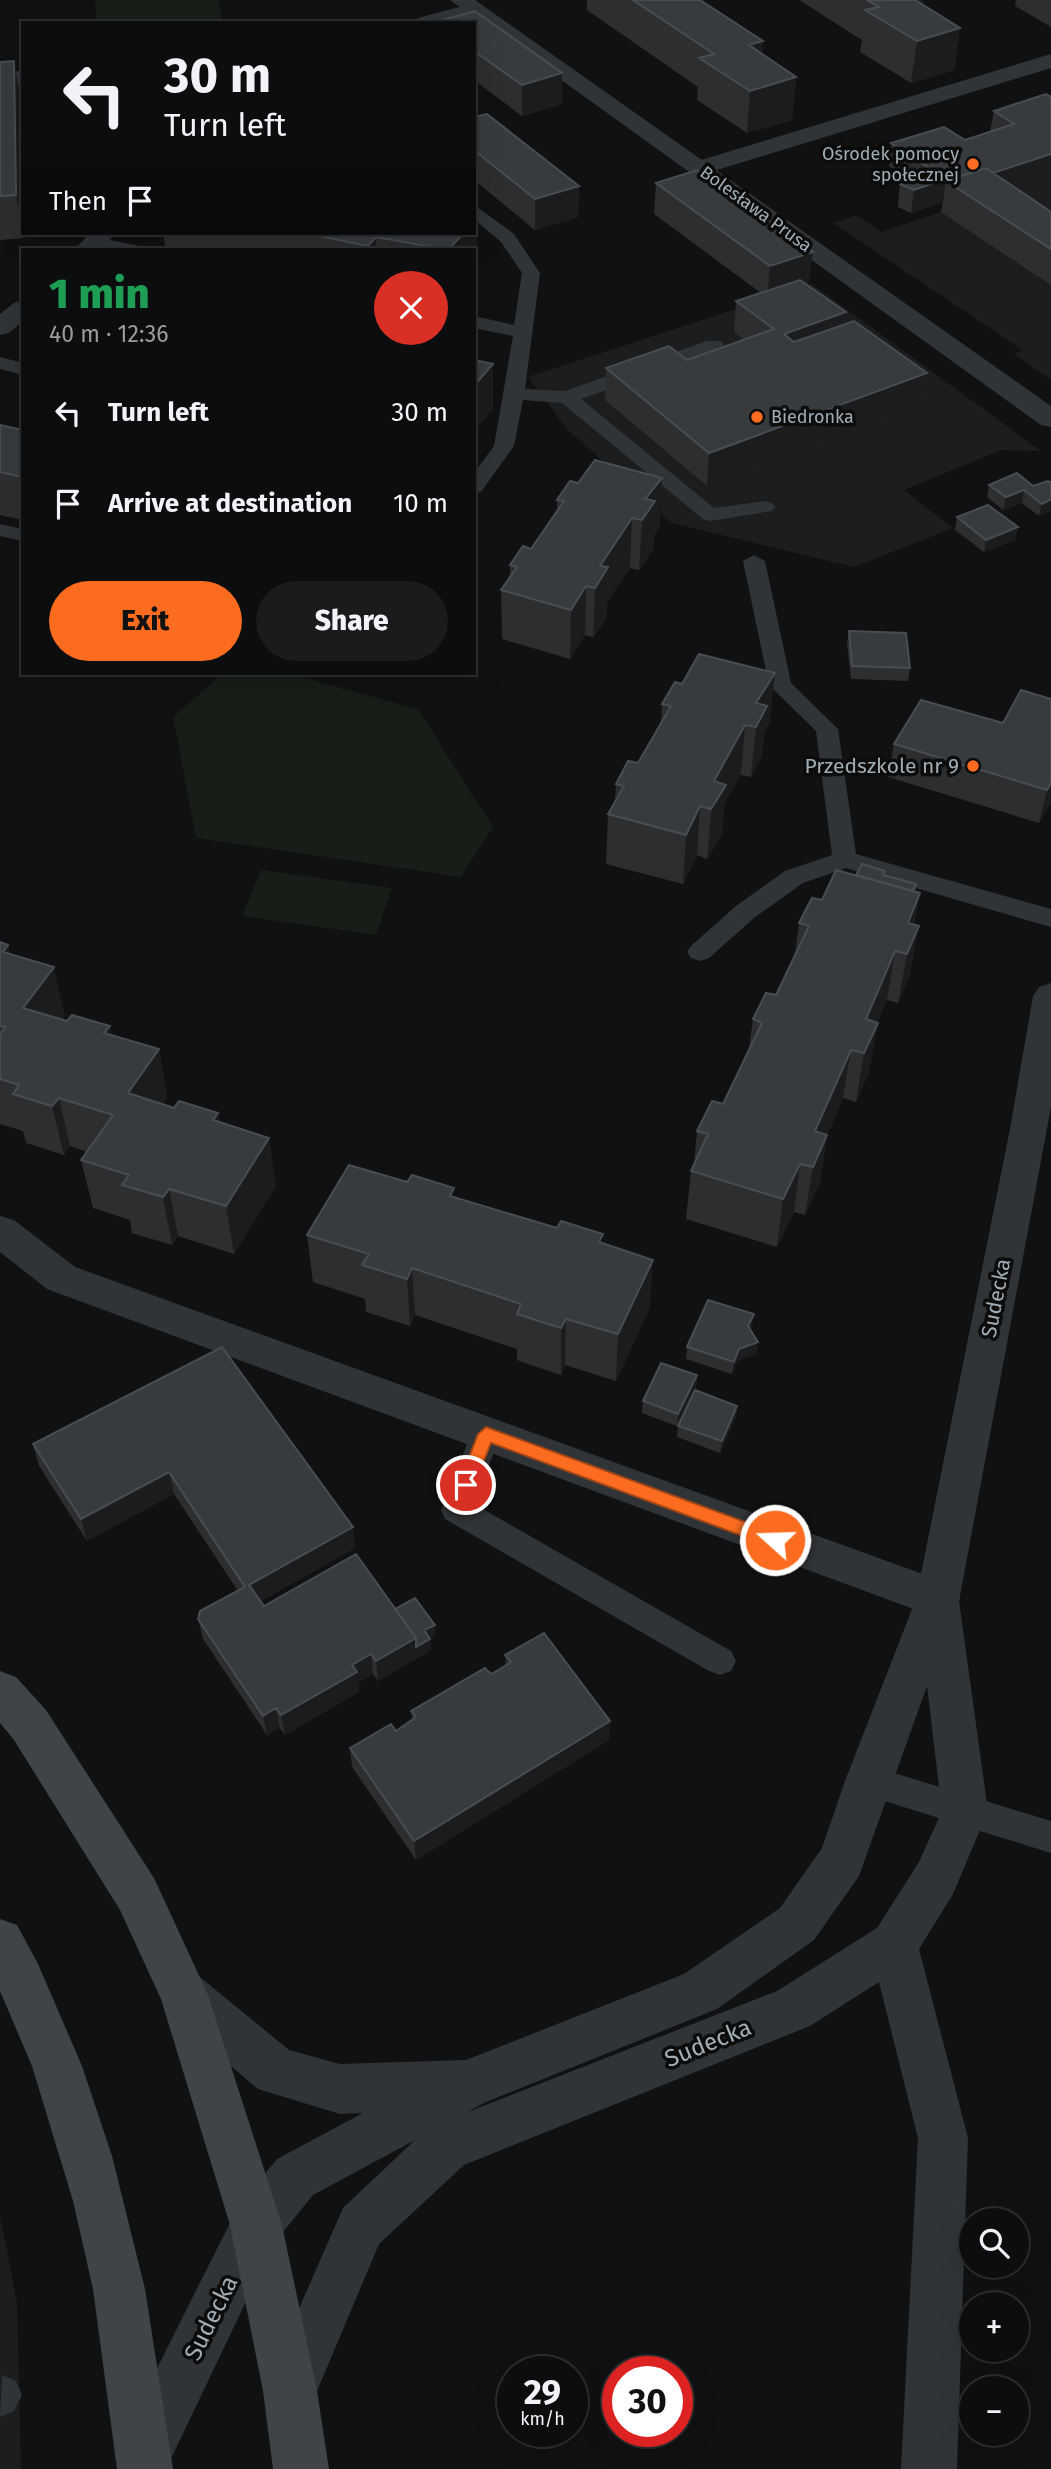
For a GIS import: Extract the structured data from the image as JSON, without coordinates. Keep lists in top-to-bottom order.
{
  "streets": {
    "street": ["Bolesława Prusa", "Sudecka"]
  },
  "places": ["Ośrodek pomocy społecznej", "Biedronka", "Przedszkole nr 9"],
  "page": {
    "turn": ["30 m", "Turn left"],
    "then": "Then",
    "heading": ["1 min", "40 m · 12:36"],
    "list": [
      {
        "name": "Turn left",
        "value": "30 m"
      },
      {
        "name": "Arrive at destination",
        "value": "10 m"
      }
    ],
    "buttons": ["Exit", "Share"],
    "map_buttons": ["+", "−"],
    "speed": "29 km/h",
    "limit": "30"
  }
}
